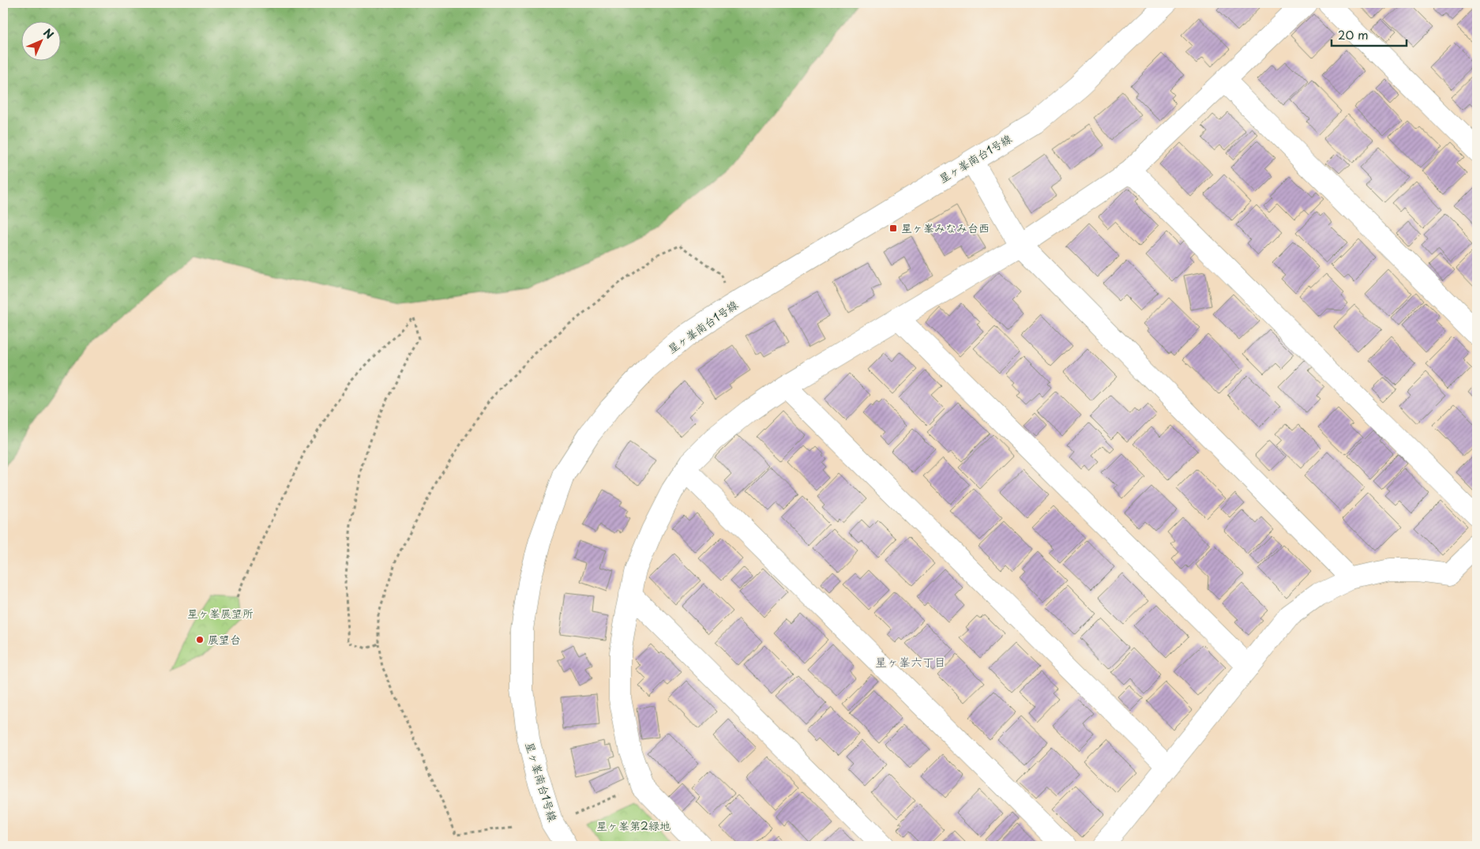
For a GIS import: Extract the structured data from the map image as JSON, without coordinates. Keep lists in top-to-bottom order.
{
  "streets": {
    "street": ["星ヶ峯南台1号線"]
  },
  "districts": ["星ヶ峯六丁目"],
  "parks": ["星ヶ峯展望所", "星ヶ峯第2緑地"],
  "places": {
    "transit": ["星ヶ峯みなみ台西"],
    "other": ["展望台"]
  },
  "scale_bar": "20 m",
  "north": "top right"
}
